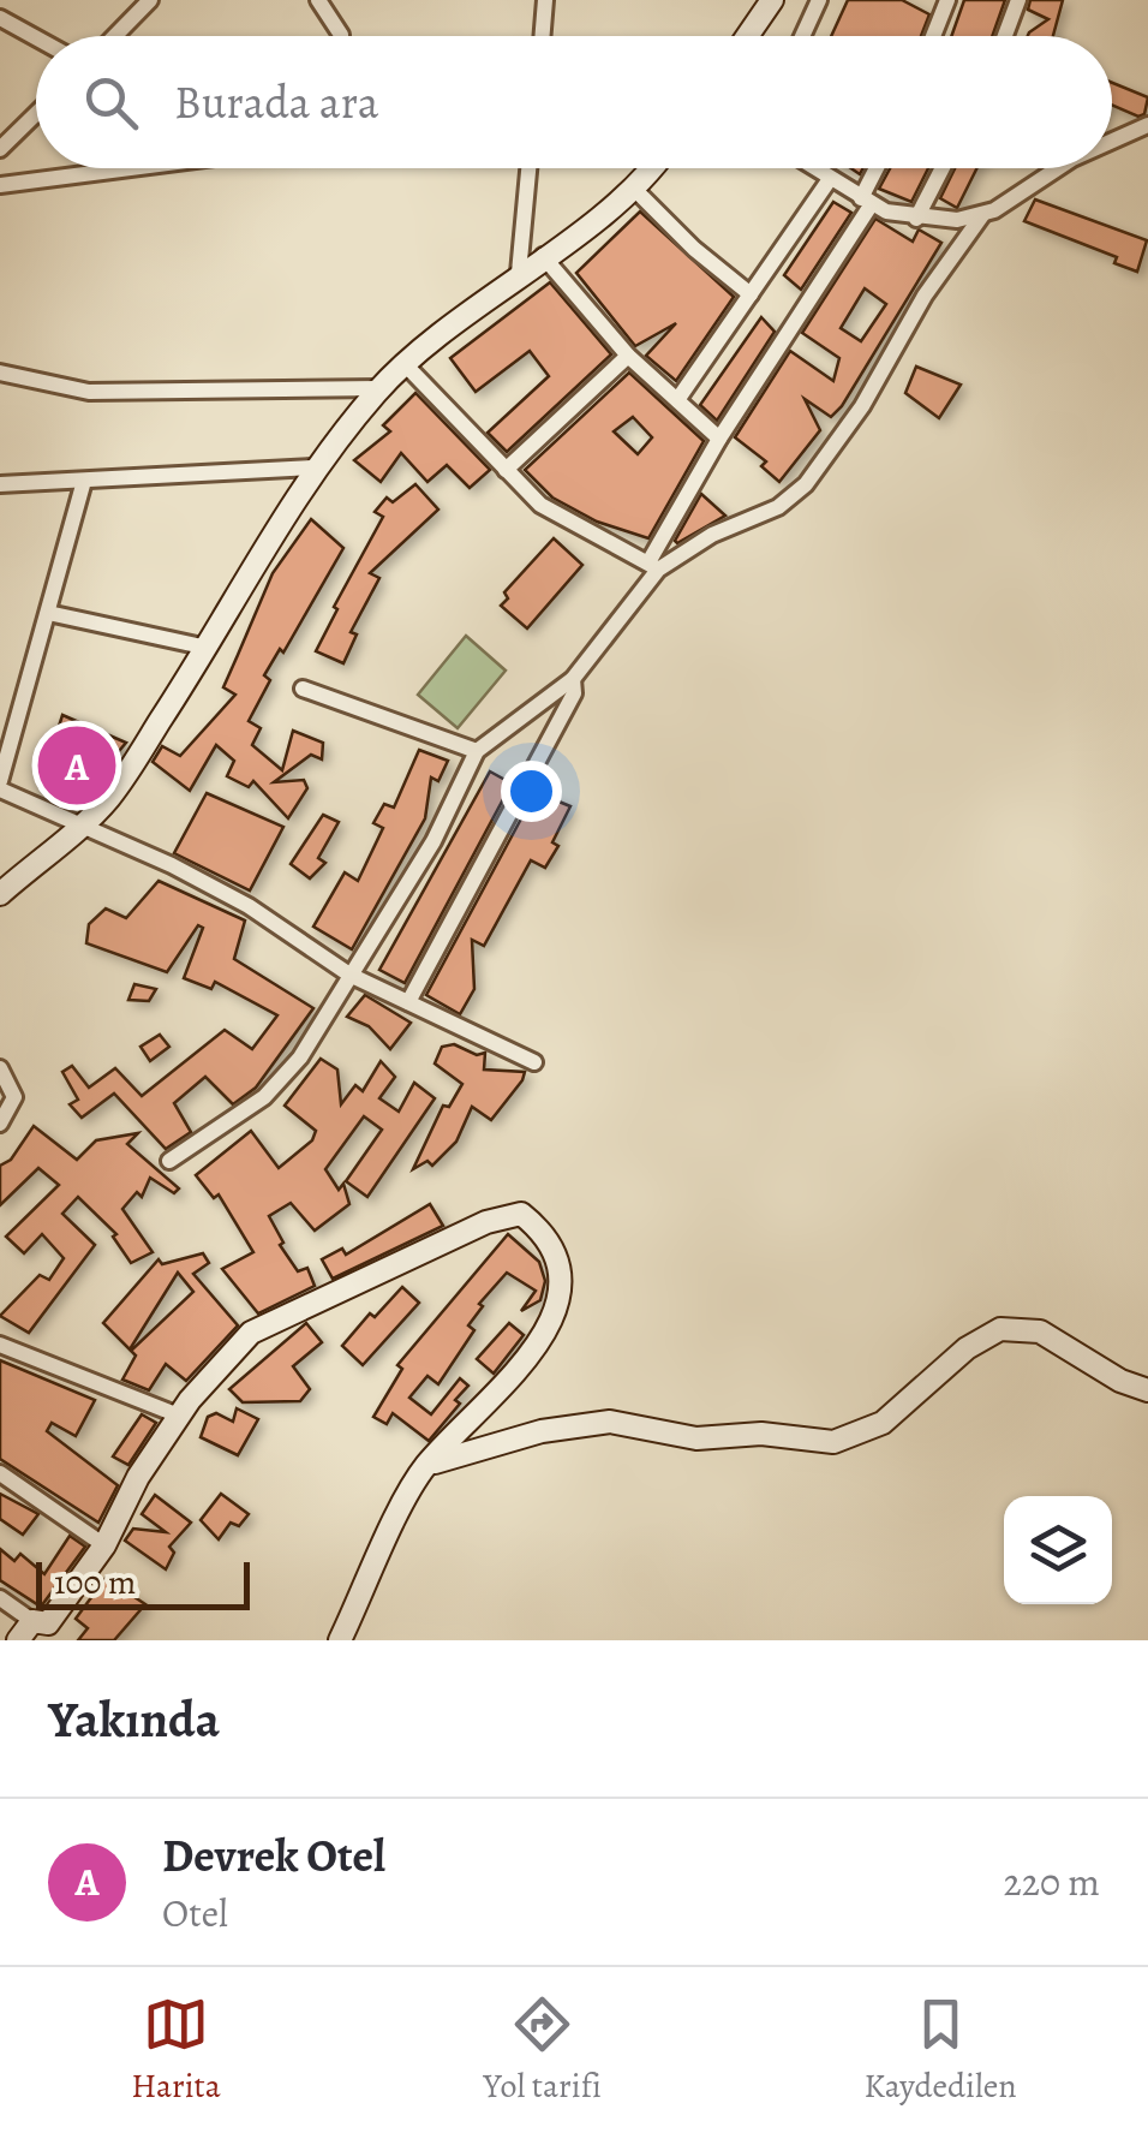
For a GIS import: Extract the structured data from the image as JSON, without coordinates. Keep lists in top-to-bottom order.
{
  "scale_bar": "100 m",
  "page": {
    "search": "Burada ara",
    "pins": "A",
    "scale": "100 m",
    "heading": "Yakında",
    "list": [
      {
        "mark": "A",
        "name": "Devrek Otel",
        "note": "Otel",
        "value": "220 m"
      }
    ],
    "nav": ["Harita", "Yol tarifi", "Kaydedilen"]
  }
}
